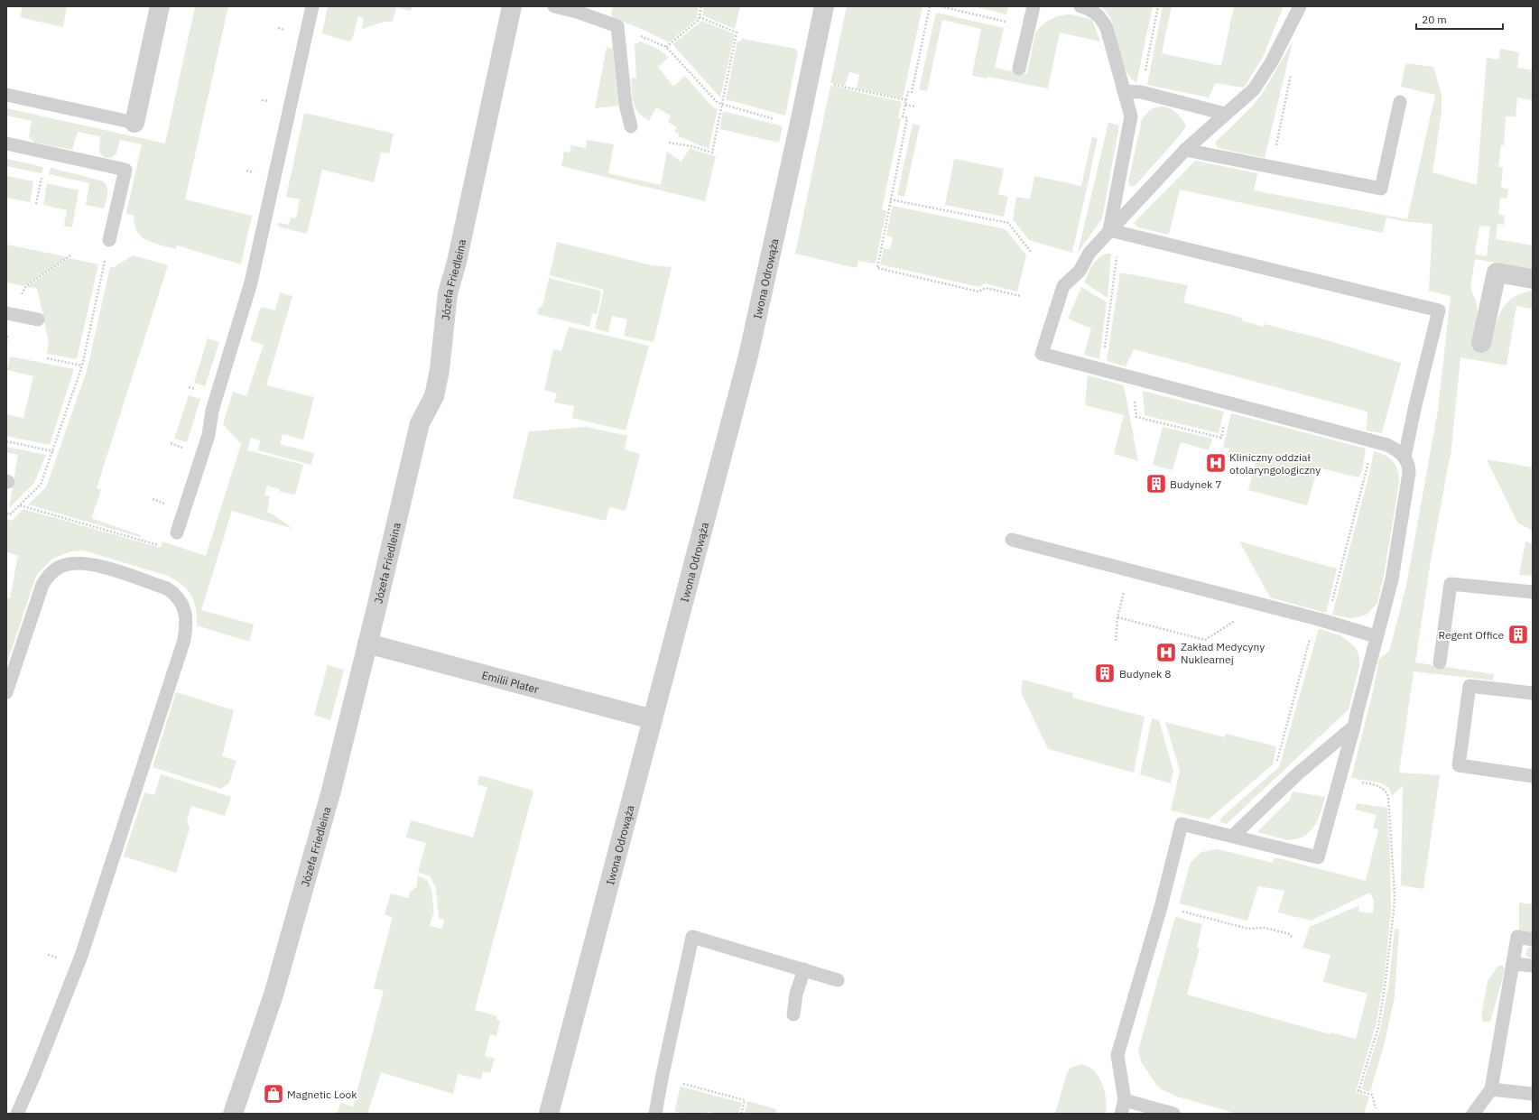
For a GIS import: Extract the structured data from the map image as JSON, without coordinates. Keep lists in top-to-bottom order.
{
  "streets": {
    "street": ["Iwona Odrowąża", "Józefa Friedleina", "Emilii Plater"]
  },
  "crossings": [
    ["Iwona Odrowąża", "Emilii Plater"],
    ["Józefa Friedleina", "Emilii Plater"]
  ],
  "places": {
    "hospital": ["Kliniczny oddział otolaryngologiczny", "Zakład Medycyny Nuklearnej"],
    "building": ["Budynek 7", "Regent Office", "Budynek 8"],
    "shop": ["Magnetic Look"]
  },
  "scale_bar": "20 m"
}
